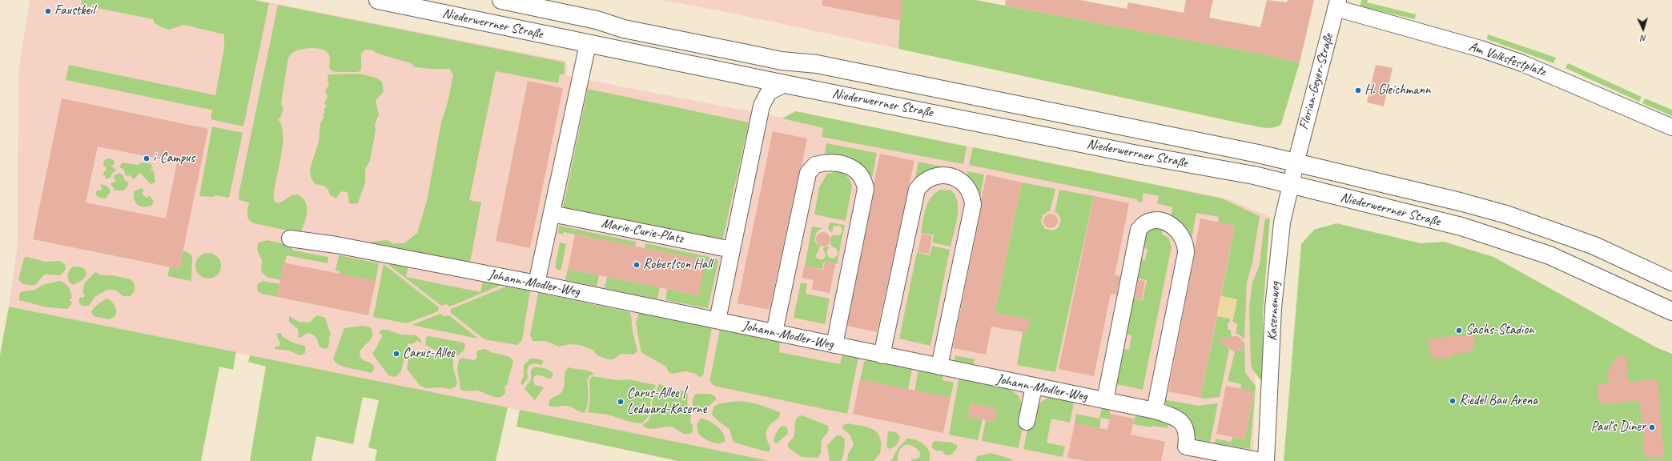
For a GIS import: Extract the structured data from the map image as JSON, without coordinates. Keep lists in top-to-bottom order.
{
  "streets": {
    "main road": ["Niederwerrner Straße"],
    "street": [
      "Am Volksfestplatz",
      "Florian-Geyer-Straße",
      "Marie-Curie-Platz",
      "Johann-Modler-Weg",
      "Kasernenweg"
    ]
  },
  "crossings": [
    ["Niederwerrner Straße", "Florian-Geyer-Straße"],
    ["Niederwerrner Straße", "Kasernenweg"],
    ["Am Volksfestplatz", "Florian-Geyer-Straße"],
    ["Florian-Geyer-Straße", "Kasernenweg"]
  ],
  "places": [
    "Faustkeil",
    "H. Gleichmann",
    "i-Campus",
    "Robertson Hall",
    "Sachs-Stadion",
    "Carus-Allee",
    "Riedel Bau Arena",
    "Carus-Allee | Ledward-Kaserne",
    "Paul's Diner"
  ],
  "north": "bottom"
}
